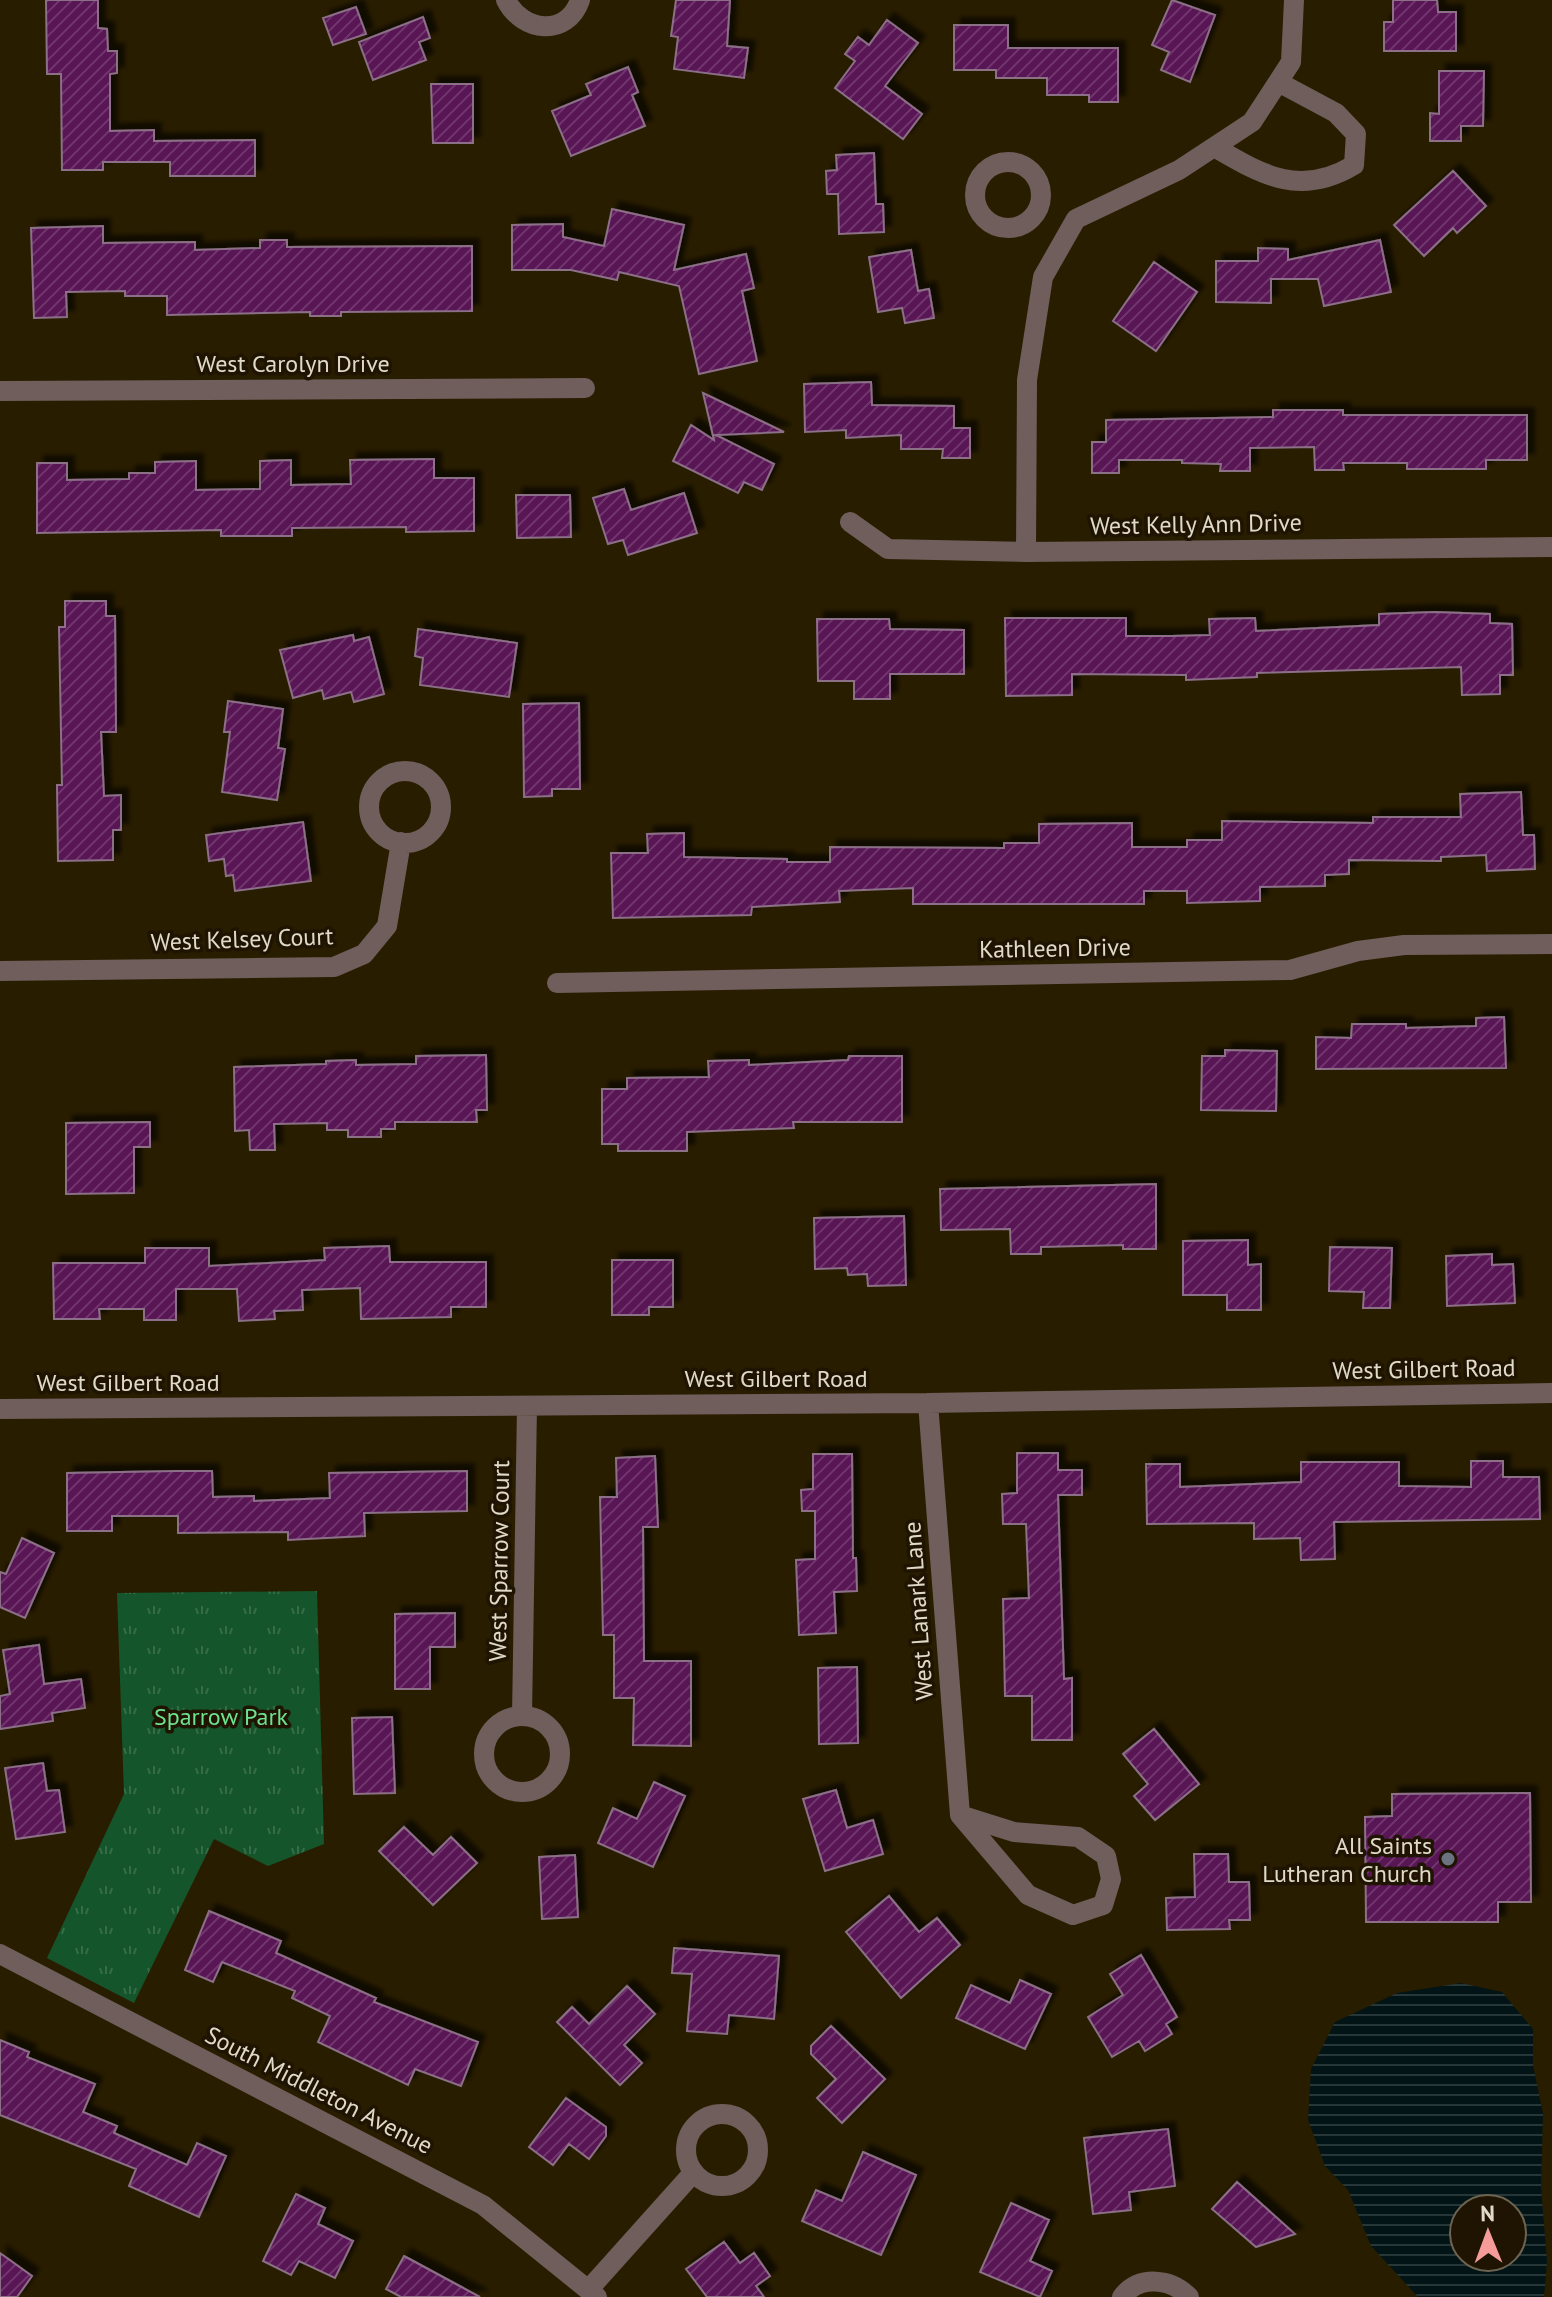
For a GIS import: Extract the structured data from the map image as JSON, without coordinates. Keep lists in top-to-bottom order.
{
  "streets": {
    "street": [
      "West Carolyn Drive",
      "West Kelly Ann Drive",
      "West Kelsey Court",
      "Kathleen Drive",
      "West Gilbert Road",
      "West Sparrow Court",
      "West Lanark Lane",
      "South Middleton Avenue"
    ]
  },
  "crossings": [
    ["West Gilbert Road", "West Sparrow Court"],
    ["West Gilbert Road", "West Lanark Lane"]
  ],
  "parks": ["Sparrow Park"],
  "places": ["All Saints Lutheran Church"],
  "north": "top"
}
